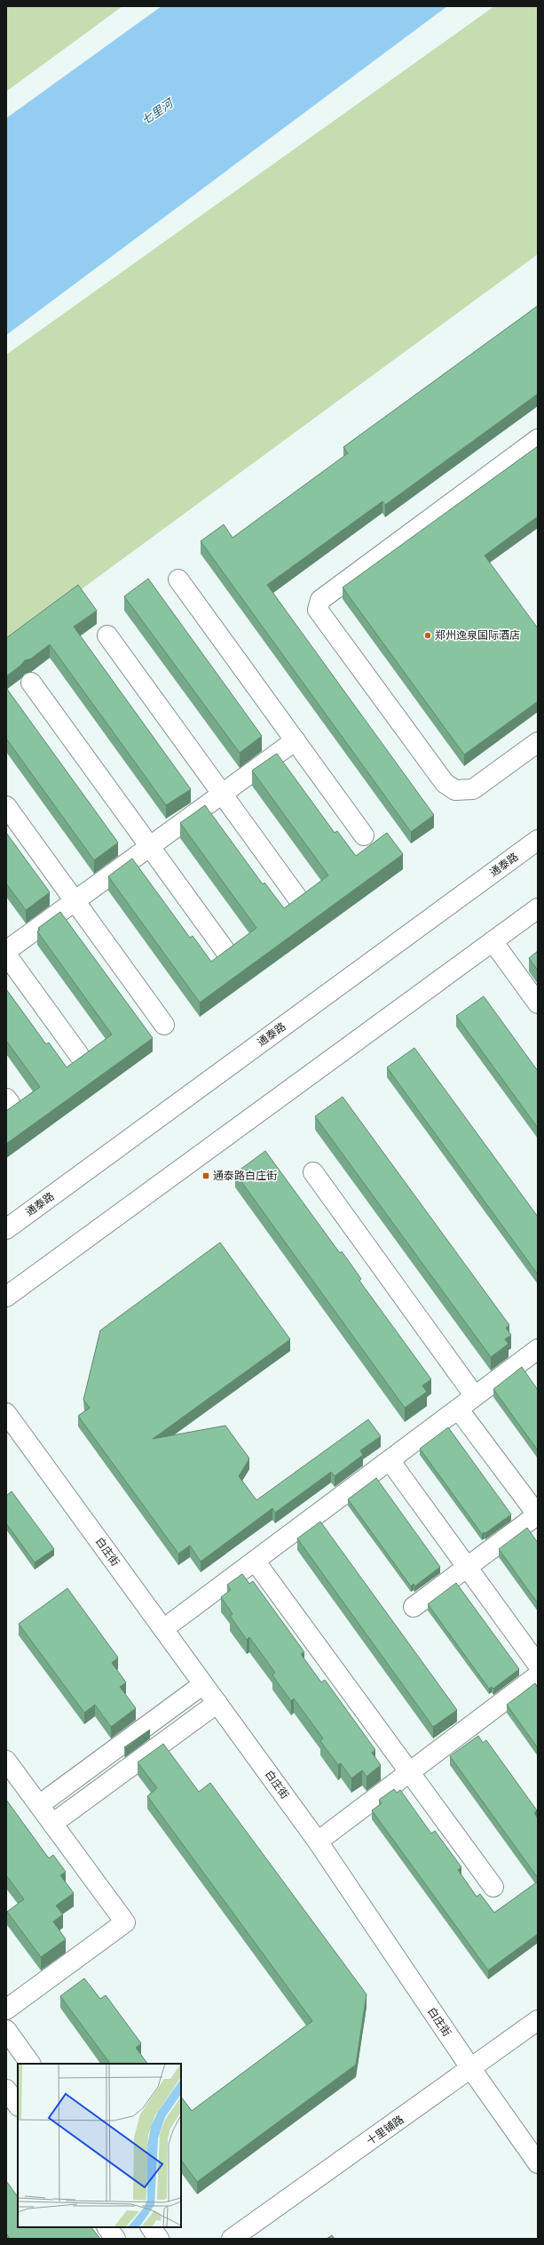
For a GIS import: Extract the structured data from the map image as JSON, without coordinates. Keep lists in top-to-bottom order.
{
  "streets": {
    "street": ["通泰路", "白庄街", "十里铺路"]
  },
  "crossings": [
    ["白庄街", "十里铺路"]
  ],
  "water": ["七里河"],
  "places": {
    "other": ["郑州逸泉国际酒店"],
    "transit": ["通泰路白庄街"]
  }
}
